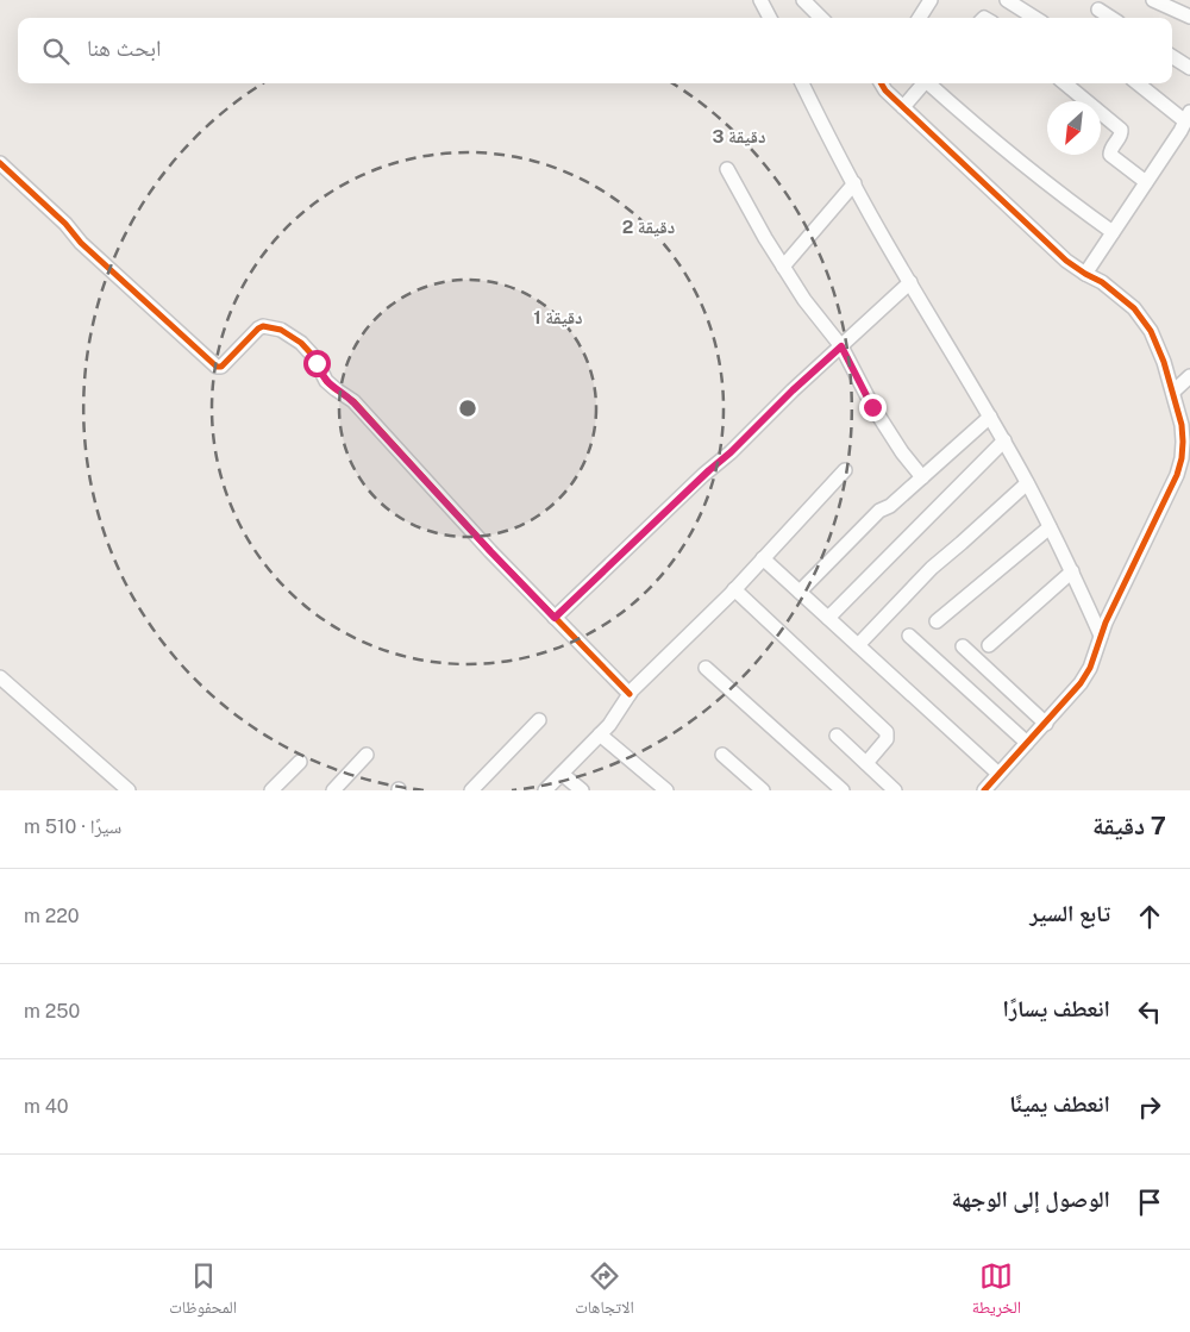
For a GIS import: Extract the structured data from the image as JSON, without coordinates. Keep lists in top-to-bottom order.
{
  "north": "bottom left",
  "page": {
    "search": "ابحث هنا",
    "heading": ["7 دقيقة", "سيرًا · 510 m"],
    "list": [
      ["تابع السير", "220 m"],
      ["انعطف يسارًا", "250 m"],
      ["انعطف يمينًا", "40 m"],
      "الوصول إلى الوجهة"
    ],
    "nav": ["الخريطة", "الاتجاهات", "المحفوظات"]
  },
  "rings": ["3 دقيقة", "2 دقيقة", "1 دقيقة"]
}
